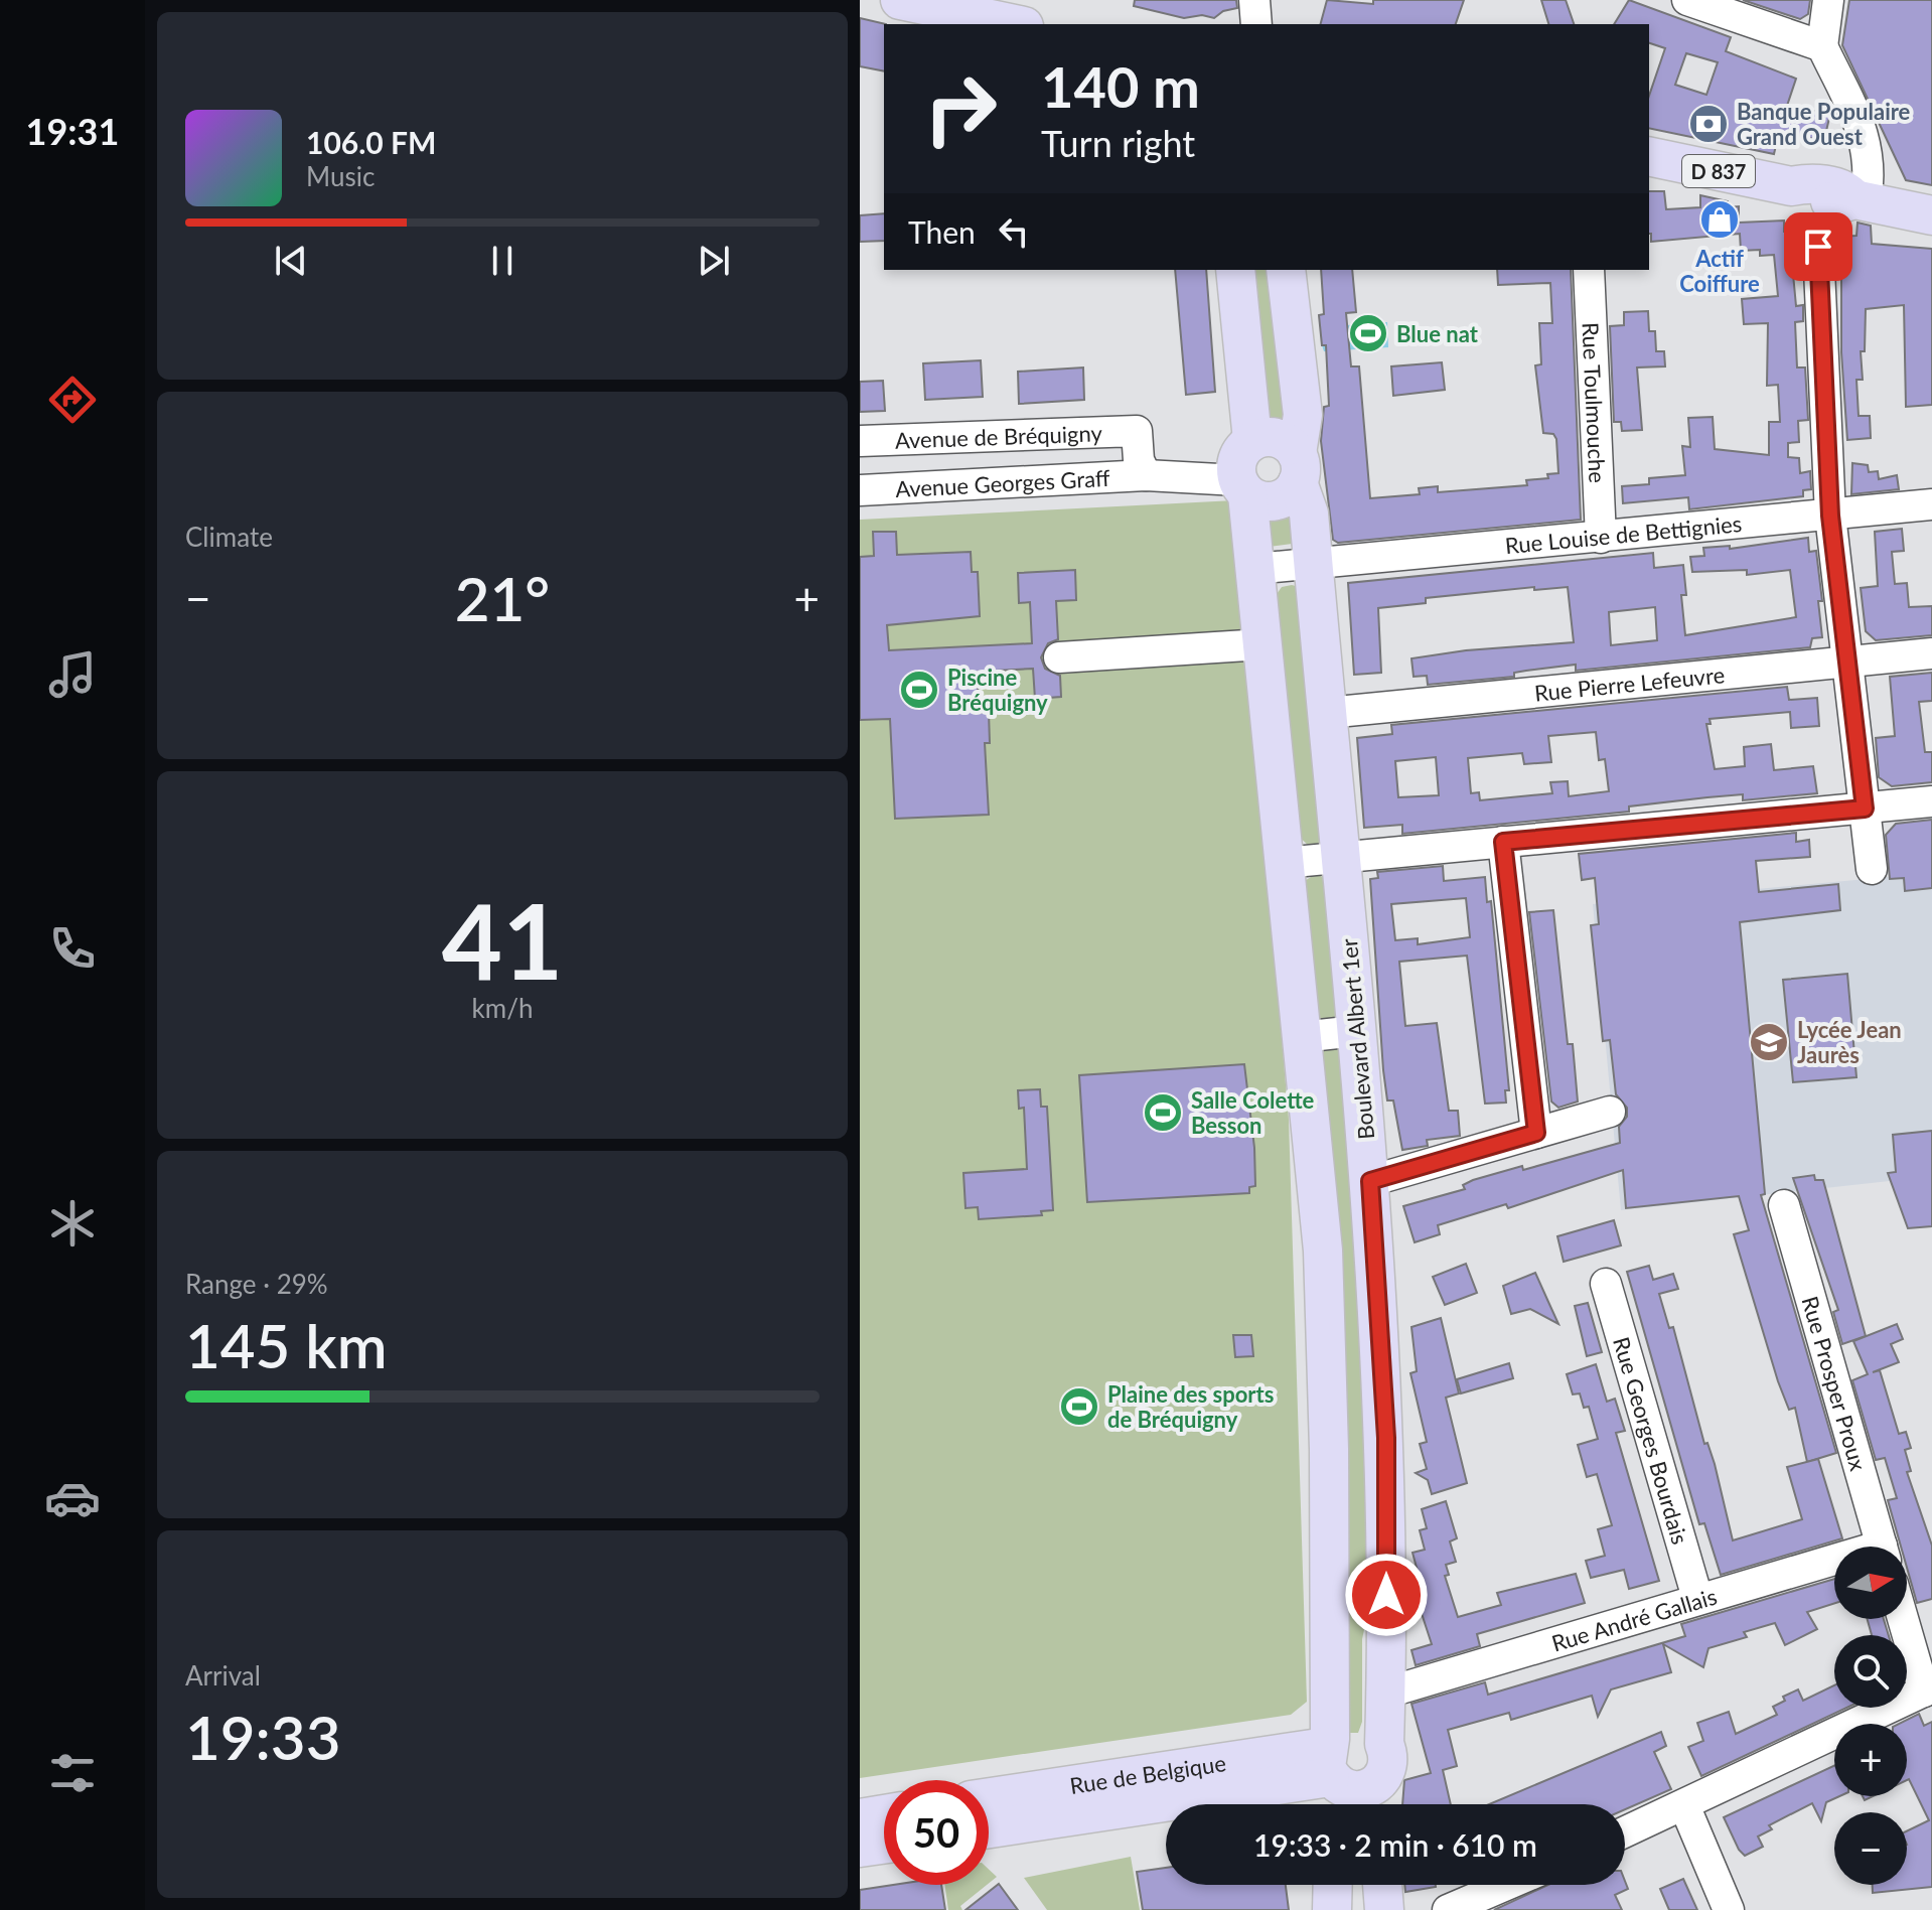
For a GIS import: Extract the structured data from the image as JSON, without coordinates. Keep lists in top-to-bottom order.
{
  "streets": {
    "main road": ["D 837", "Boulevard Albert 1er", "Rue de Belgique"],
    "street": [
      "Rue Toulmouche",
      "Avenue de Bréquigny",
      "Avenue Georges Graff",
      "Rue Louise de Bettignies",
      "Rue Pierre Lefeuvre",
      "Rue Prosper Proux",
      "Rue Georges Bourdais",
      "Rue André Gallais"
    ]
  },
  "crossings": [
    ["Rue Toulmouche", "Rue Louise de Bettignies"],
    ["Avenue de Bréquigny", "Avenue Georges Graff"],
    ["Rue Louise de Bettignies", "Boulevard Albert 1er"],
    ["Rue Pierre Lefeuvre", "Boulevard Albert 1er"],
    ["Boulevard Albert 1er", "Rue André Gallais"],
    ["Boulevard Albert 1er", "Rue de Belgique"],
    ["Rue Georges Bourdais", "Rue André Gallais"]
  ],
  "places": {
    "bank": ["Banque Populaire Grand Ouest"],
    "shop": ["Actif Coiffure"],
    "sports": [
      "Blue nat",
      "Piscine Bréquigny",
      "Salle Colette Besson",
      "Plaine des sports de Bréquigny"
    ],
    "school or university": ["Lycée Jean Jaurès"]
  },
  "north": "right",
  "page": {
    "tabs": "19:31",
    "turn": ["140 m", "Turn right"],
    "song": ["106.0 FM", "Music"],
    "then": "Then",
    "tile": [
      "Climate",
      ["41", "km/h"],
      ["Range · 29%", "145 km"],
      ["Arrival", "19:33"]
    ],
    "heat": ["−", "21°", "+"],
    "map_buttons": ["+", "−"],
    "limit": "50",
    "trip": "19:33 · 2 min · 610 m"
  }
}
